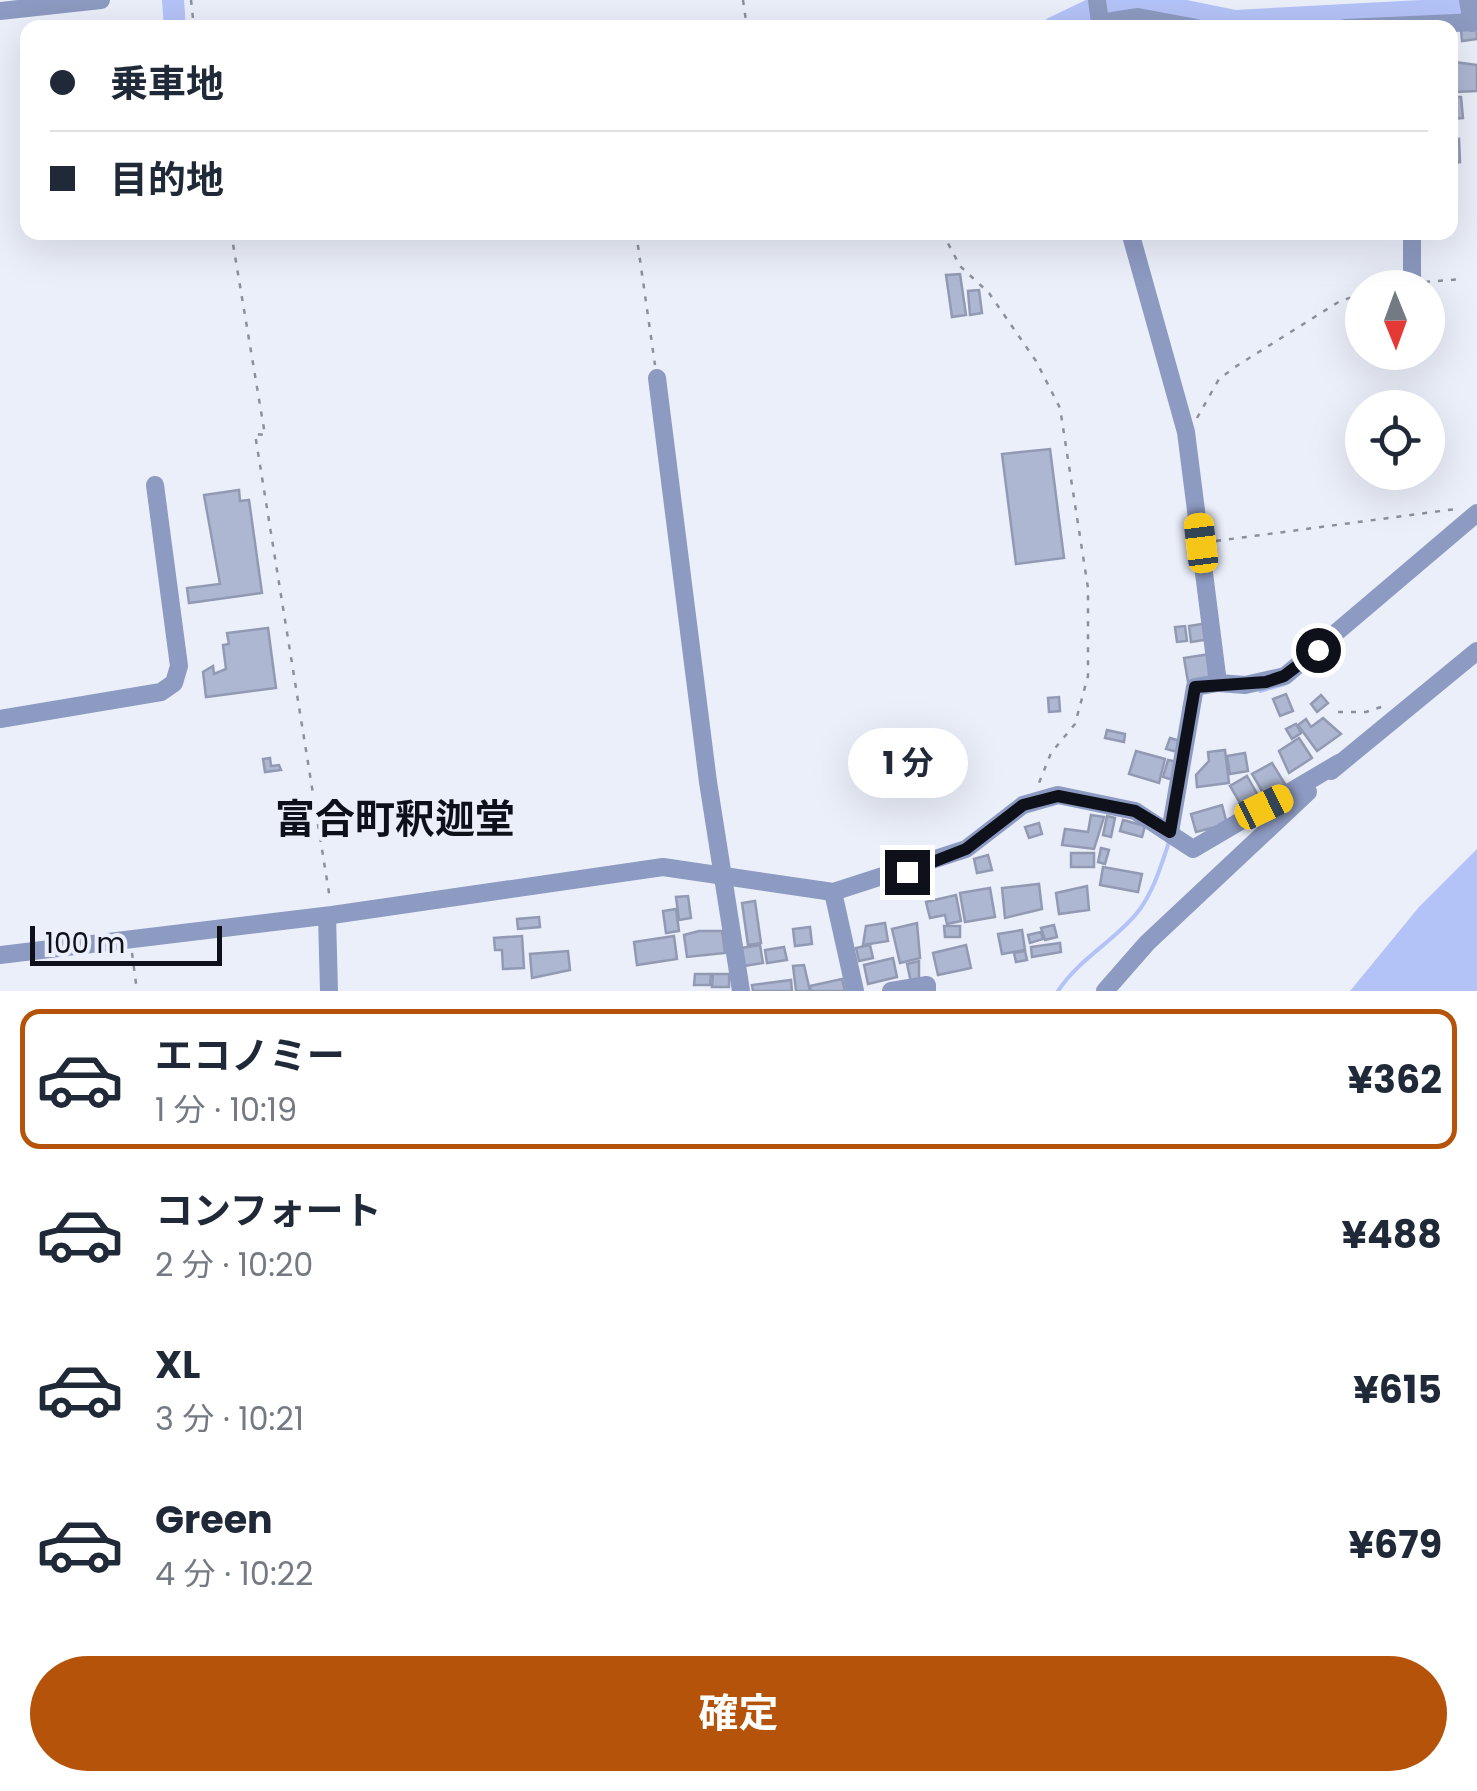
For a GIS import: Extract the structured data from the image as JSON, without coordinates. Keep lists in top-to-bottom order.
{
  "districts": ["富合町釈迦堂"],
  "scale_bar": "100 m",
  "north": "bottom",
  "page": {
    "banner": ["乗車地", "目的地"],
    "bubble": "1 分",
    "scale": "100 m",
    "list": [
      {
        "name": "エコノミー",
        "note": "1 分 · 10:19",
        "value": "¥362"
      },
      {
        "name": "コンフォート",
        "note": "2 分 · 10:20",
        "value": "¥488"
      },
      {
        "name": "XL",
        "note": "3 分 · 10:21",
        "value": "¥615"
      },
      {
        "name": "Green",
        "note": "4 分 · 10:22",
        "value": "¥679"
      }
    ],
    "buttons": "確定"
  }
}
